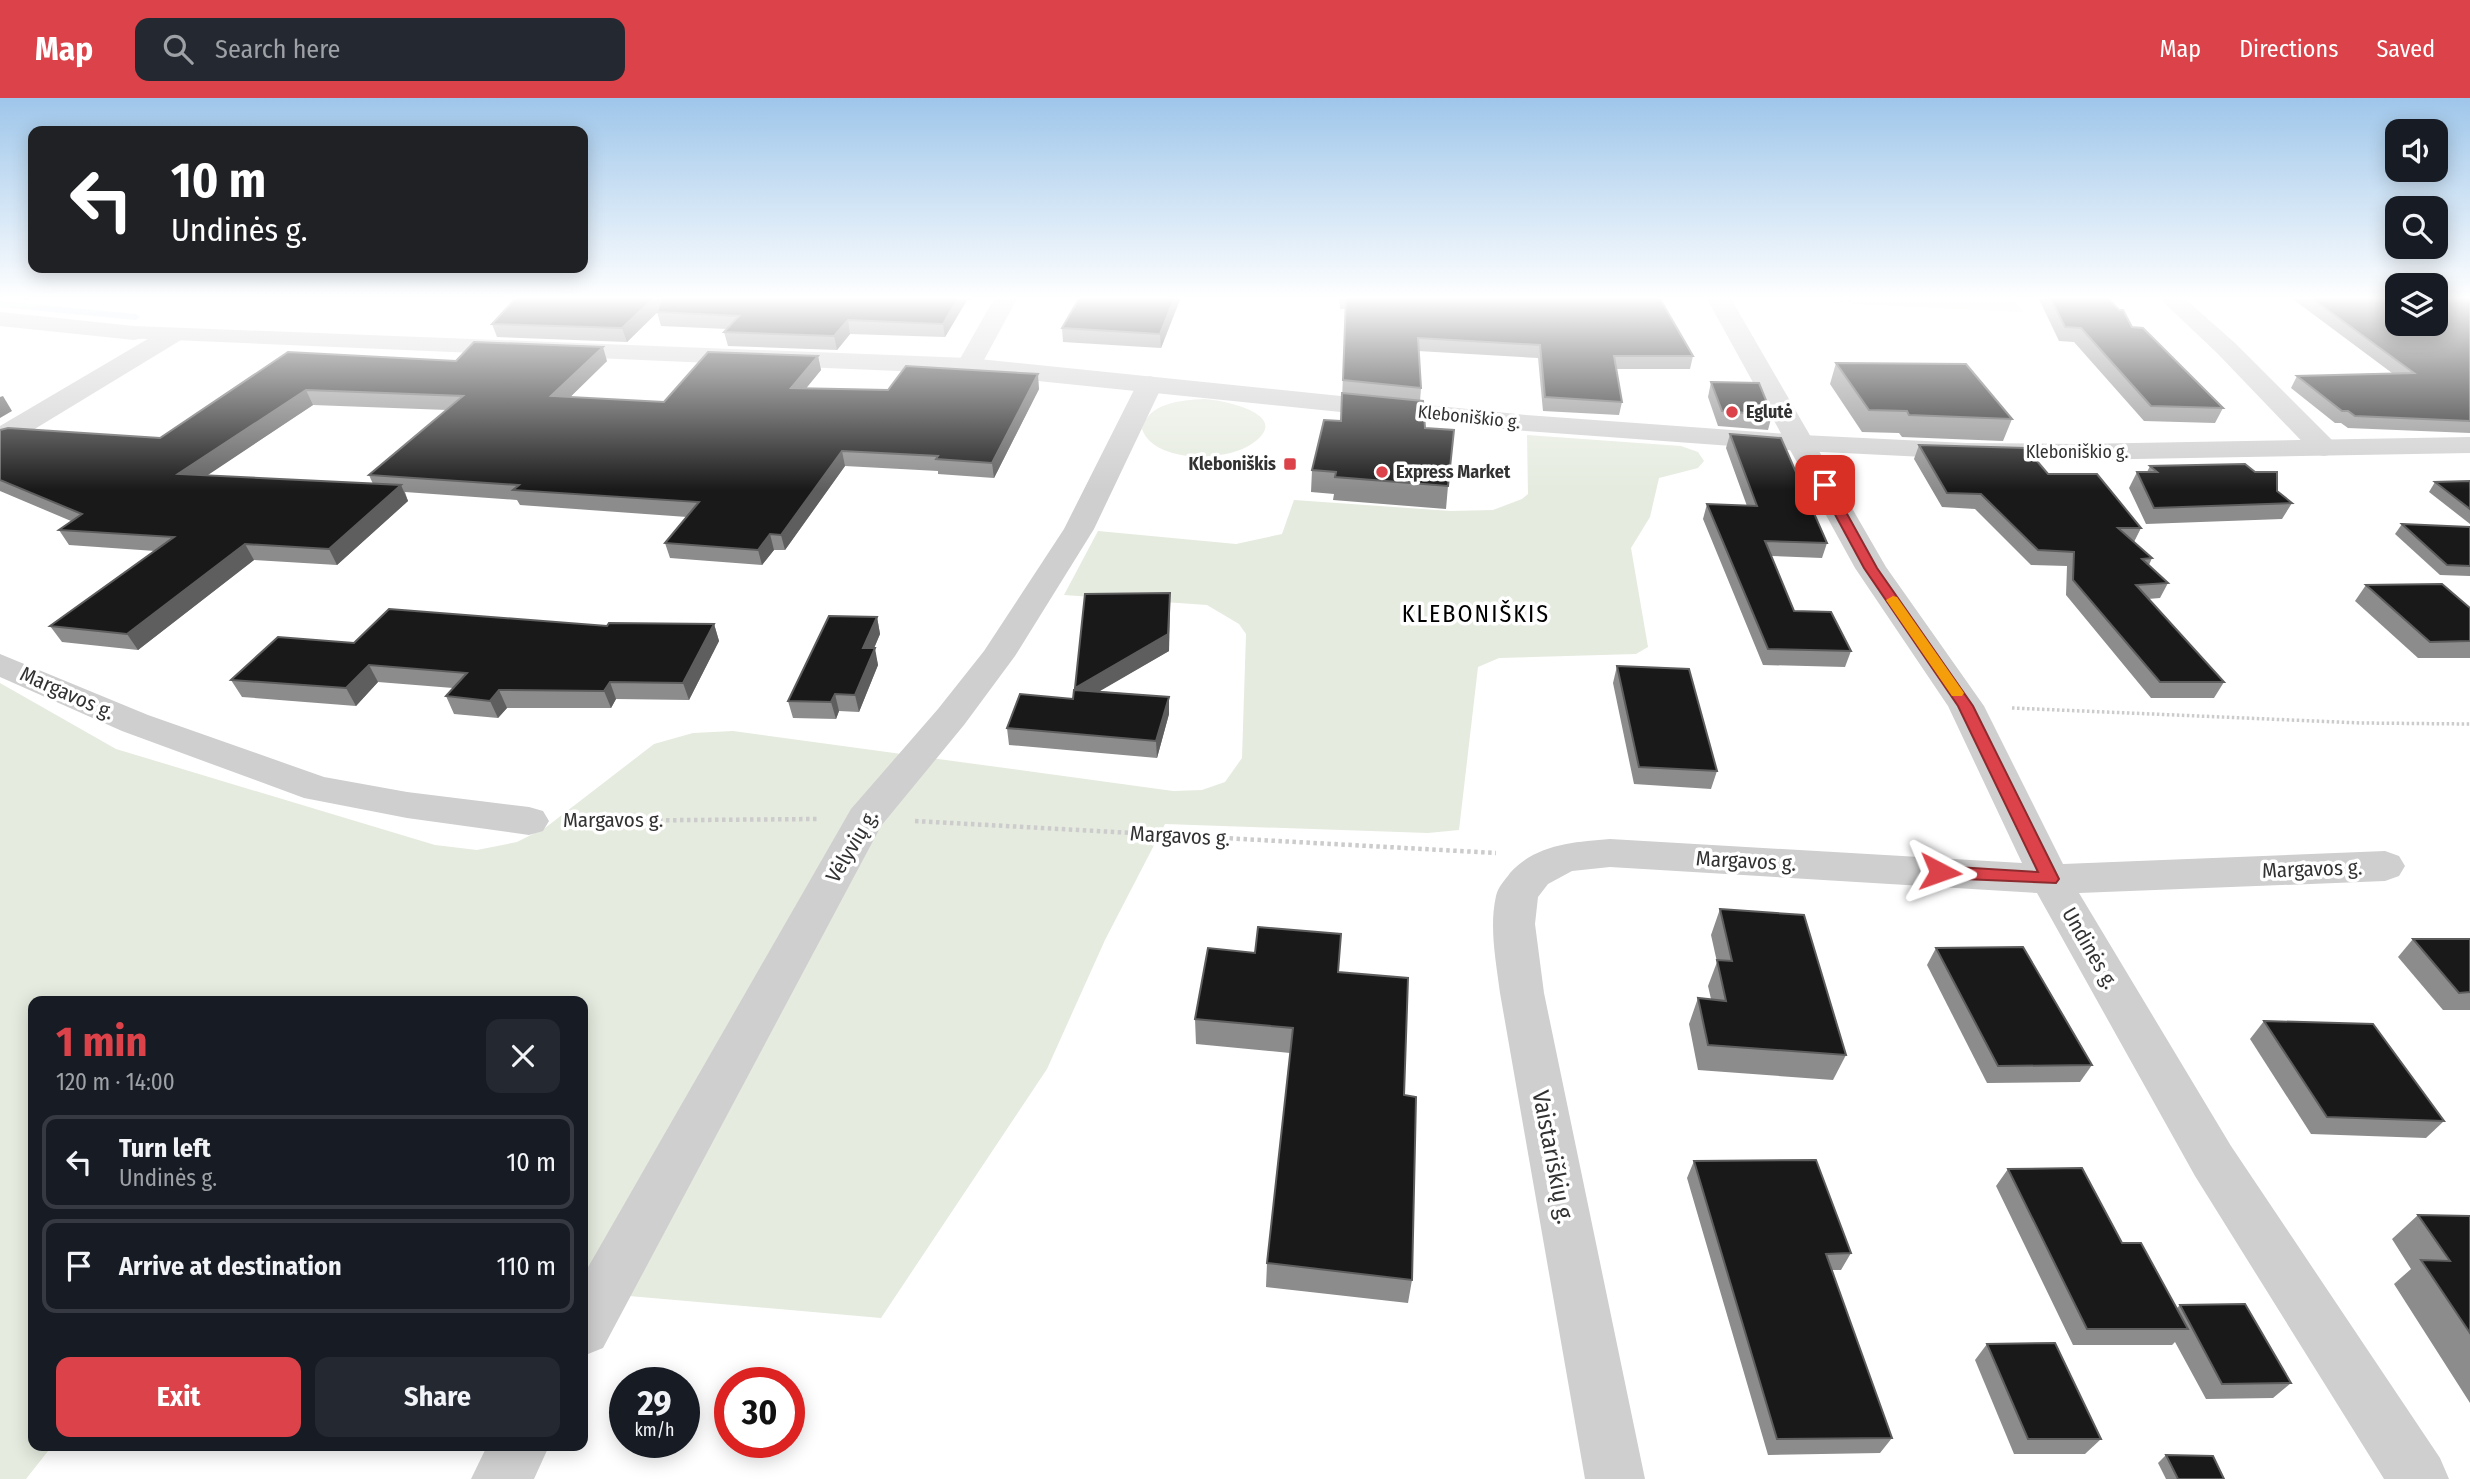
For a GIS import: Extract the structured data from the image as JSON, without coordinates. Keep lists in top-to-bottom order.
{
  "streets": {
    "street": [
      "Kleboniškio g.",
      "Margavos g.",
      "Vėlyvių g.",
      "Undinės g.",
      "Vaistariškių g."
    ]
  },
  "crossings": [
    ["Kleboniškio g.", "Vėlyvių g."],
    ["Kleboniškio g.", "Undinės g."],
    ["Margavos g.", "Vėlyvių g."],
    ["Margavos g.", "Undinės g."],
    ["Margavos g.", "Vaistariškių g."]
  ],
  "districts": ["KLEBONIŠKIS"],
  "places": {
    "other": ["Eglutė", "Express Market"],
    "transit": ["Kleboniškis"]
  },
  "page": {
    "header": "Map",
    "search": "Search here",
    "nav": ["Map", "Directions", "Saved"],
    "turn": ["10 m", "Undinės g."],
    "heading": ["1 min", "120 m · 14:00"],
    "list": [
      {
        "name": "Turn left",
        "note": "Undinės g.",
        "value": "10 m"
      },
      {
        "name": "Arrive at destination",
        "value": "110 m"
      }
    ],
    "buttons": ["Exit", "Share"],
    "speed": "29 km/h",
    "limit": "30"
  }
}
